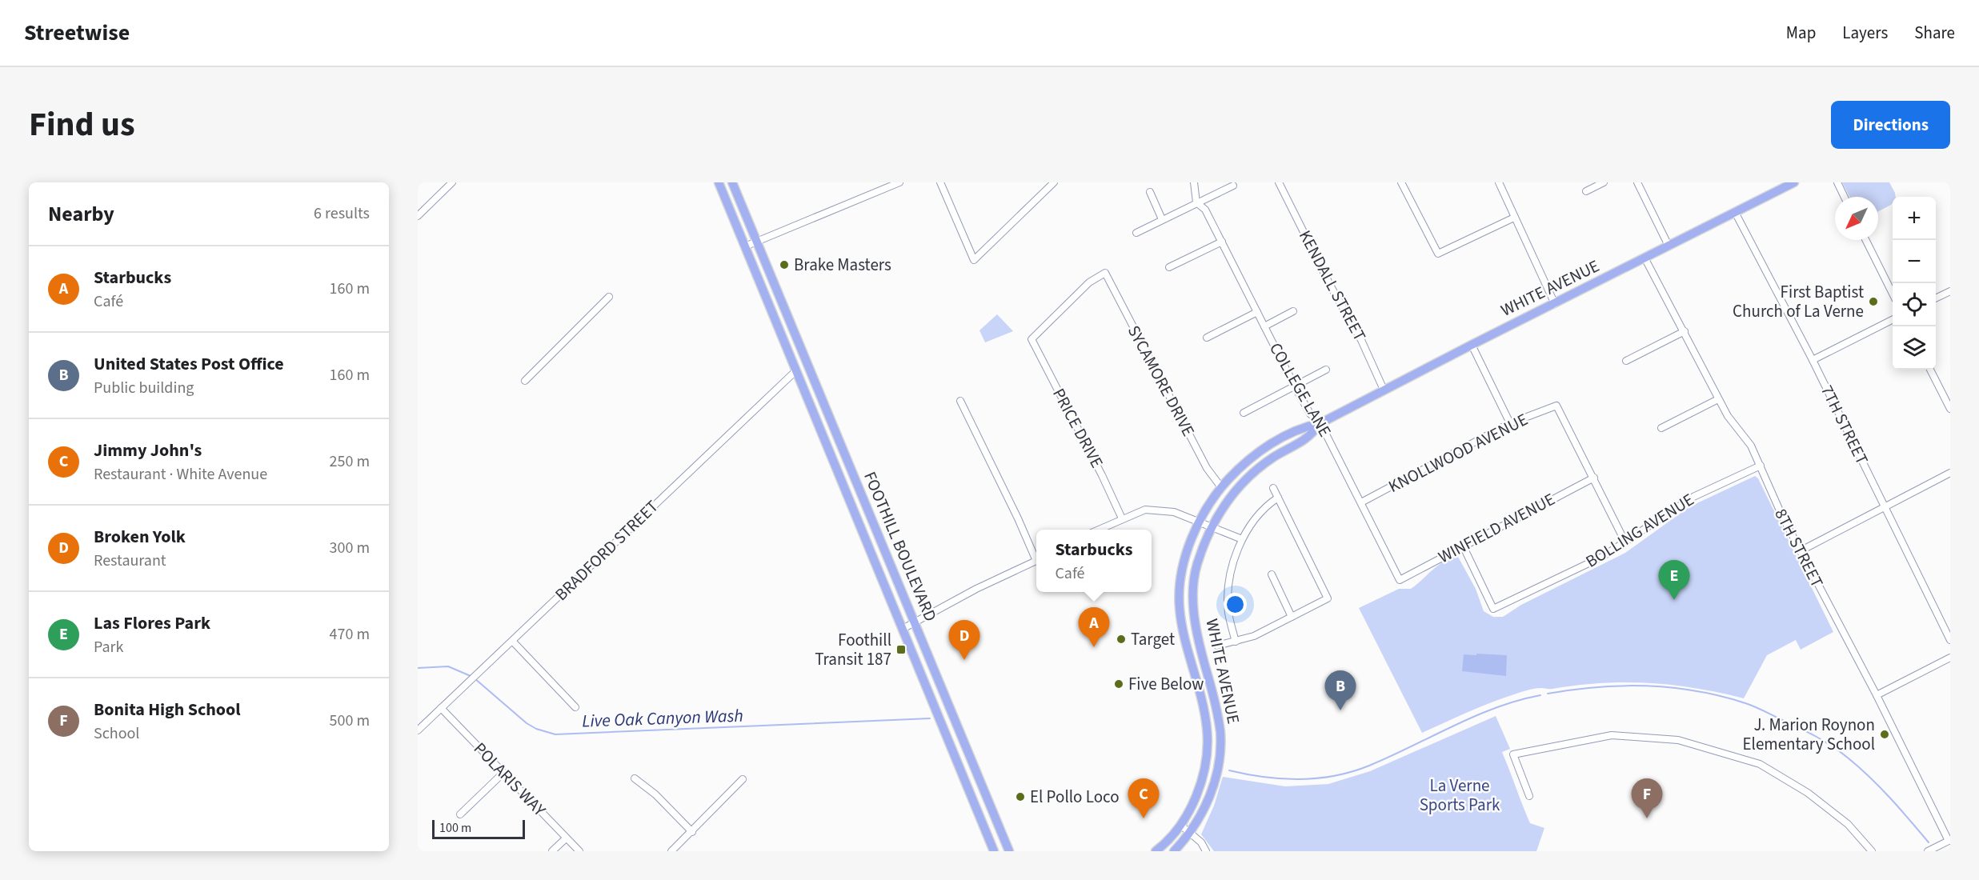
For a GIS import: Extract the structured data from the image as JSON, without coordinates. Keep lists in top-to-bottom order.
{
  "streets": {
    "main road": ["WHITE AVENUE", "FOOTHILL BOULEVARD"],
    "street": [
      "KENDALL STREET",
      "SYCAMORE DRIVE",
      "COLLEGE LANE",
      "7TH STREET",
      "PRICE DRIVE",
      "KNOLLWOOD AVENUE",
      "WINFIELD AVENUE",
      "BOLLING AVENUE",
      "8TH STREET",
      "BRADFORD STREET",
      "POLARIS WAY"
    ]
  },
  "crossings": [
    ["KENDALL STREET", "WHITE AVENUE"],
    ["WHITE AVENUE", "SYCAMORE DRIVE"],
    ["WHITE AVENUE", "COLLEGE LANE"],
    ["WHITE AVENUE", "7TH STREET"],
    ["WHITE AVENUE", "8TH STREET"],
    ["SYCAMORE DRIVE", "PRICE DRIVE"],
    ["COLLEGE LANE", "KNOLLWOOD AVENUE"],
    ["COLLEGE LANE", "WINFIELD AVENUE"],
    ["KNOLLWOOD AVENUE", "WINFIELD AVENUE"],
    ["WINFIELD AVENUE", "BOLLING AVENUE"],
    ["BOLLING AVENUE", "8TH STREET"],
    ["FOOTHILL BOULEVARD", "BRADFORD STREET"],
    ["BRADFORD STREET", "POLARIS WAY"]
  ],
  "water": ["Live Oak Canyon Wash"],
  "parks": ["La Verne Sports Park"],
  "places": {
    "other": [
      "Brake Masters",
      "First Baptist Church of La Verne",
      "Target",
      "Five Below",
      "J. Marion Roynon Elementary School",
      "El Pollo Loco"
    ],
    "transit": ["Foothill Transit 187"]
  },
  "scale_bar": "100 m",
  "north": "bottom left",
  "page": {
    "header": "Streetwise",
    "nav": ["Map", "Layers", "Share"],
    "title": "Find us",
    "buttons": "Directions",
    "heading": ["Nearby", "6 results"],
    "map_buttons": ["+", "−"],
    "list": [
      {
        "mark": "A",
        "name": "Starbucks",
        "note": "Café",
        "value": "160 m"
      },
      {
        "mark": "B",
        "name": "United States Post Office",
        "note": "Public building",
        "value": "160 m"
      },
      {
        "mark": "C",
        "name": "Jimmy John's",
        "note": "Restaurant · White Avenue",
        "value": "250 m"
      },
      {
        "mark": "D",
        "name": "Broken Yolk",
        "note": "Restaurant",
        "value": "300 m"
      },
      {
        "mark": "E",
        "name": "Las Flores Park",
        "note": "Park",
        "value": "470 m"
      },
      {
        "mark": "F",
        "name": "Bonita High School",
        "note": "School",
        "value": "500 m"
      }
    ],
    "popup": ["Starbucks", "Café"],
    "pins": [
      "E",
      "A",
      "D",
      "B",
      "C",
      "F"
    ],
    "scale": "100 m"
  }
}
